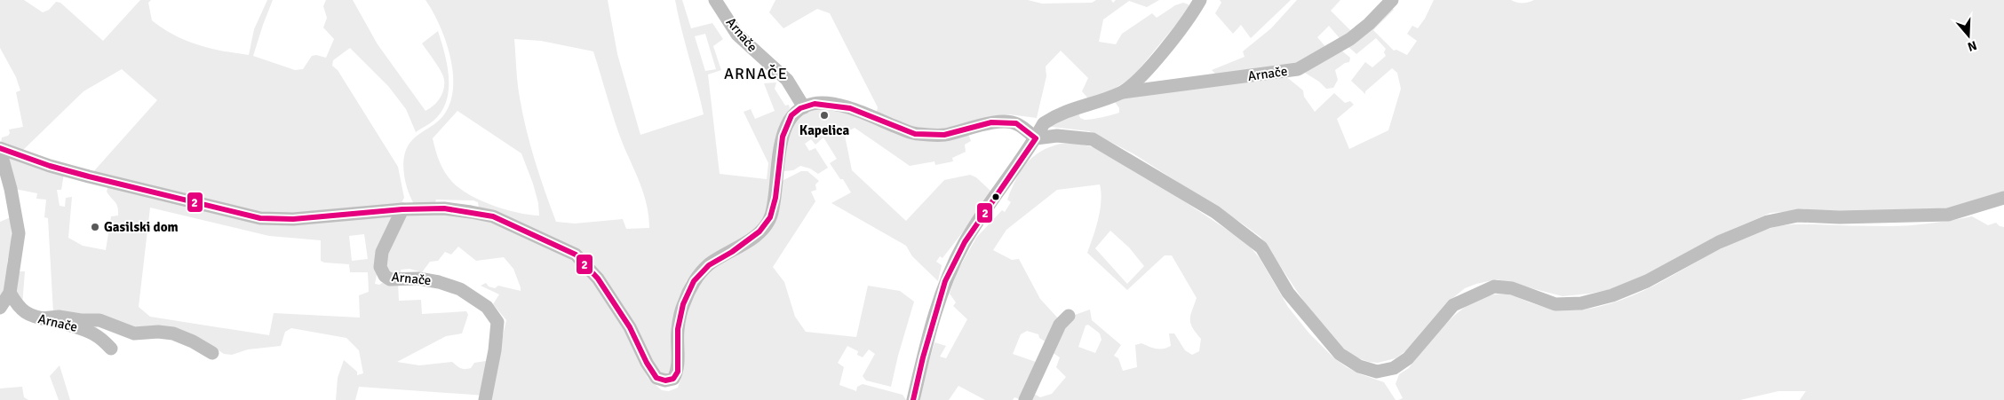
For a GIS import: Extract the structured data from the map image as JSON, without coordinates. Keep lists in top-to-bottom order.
{
  "streets": {
    "street": ["Arnače"]
  },
  "districts": ["ARNAČE"],
  "places": ["Kapelica", "Gasilski dom"],
  "lines": ["transit line 2"],
  "north": "bottom"
}
